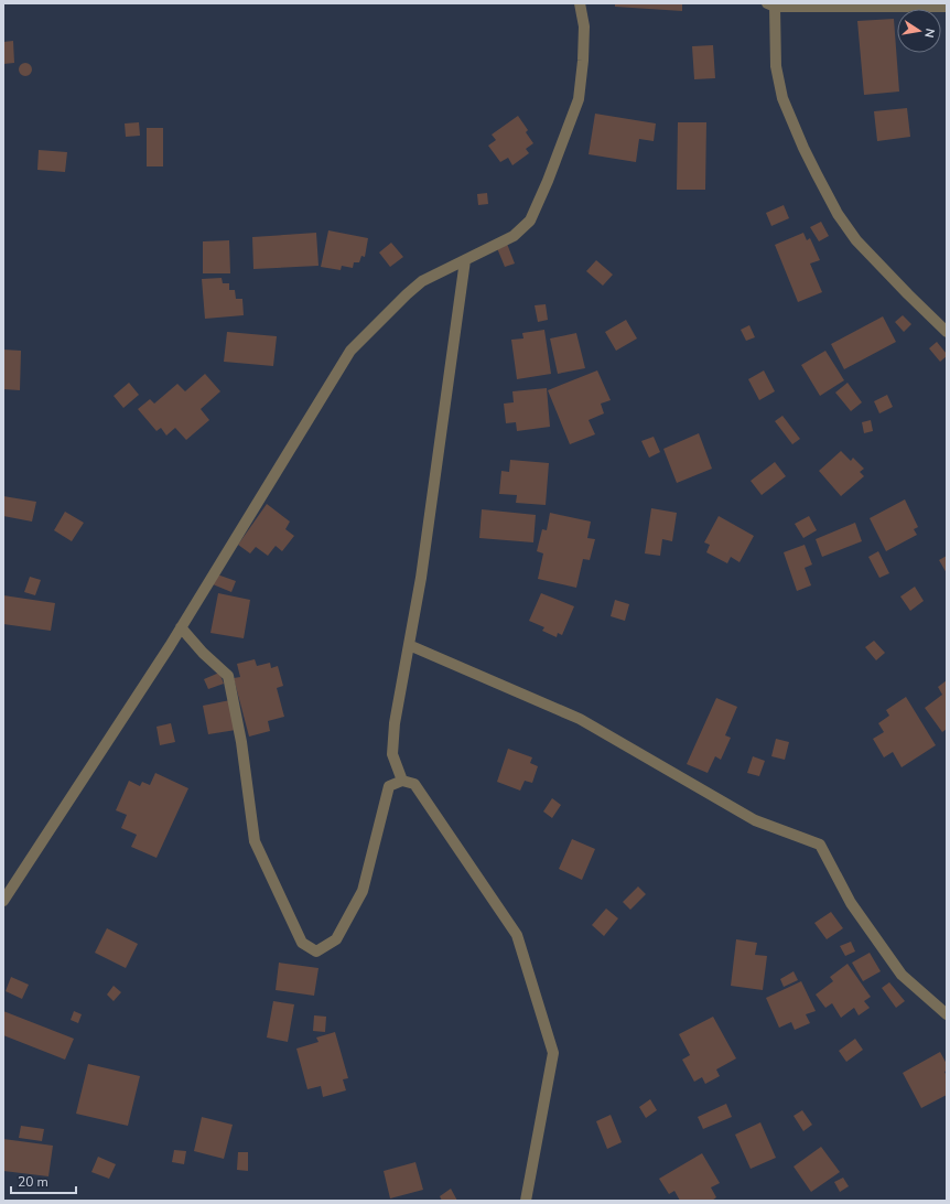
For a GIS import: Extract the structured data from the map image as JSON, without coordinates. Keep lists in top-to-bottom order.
{
  "scale_bar": "20 m",
  "north": "right"
}
